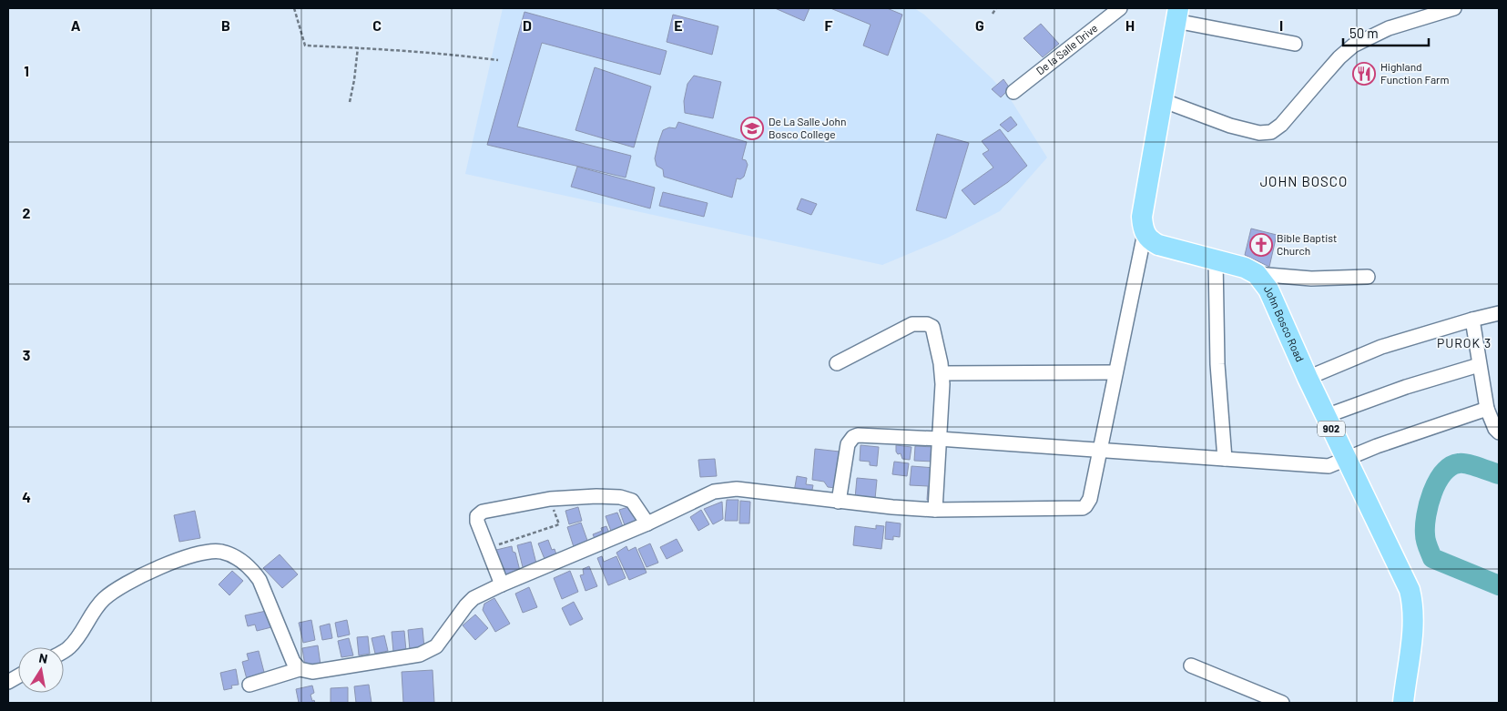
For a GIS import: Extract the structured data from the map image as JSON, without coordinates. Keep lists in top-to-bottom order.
{
  "streets": {
    "highway": ["John Bosco Road", "902"],
    "street": ["De la Salle Drive"]
  },
  "districts": ["JOHN BOSCO", "PUROK 3"],
  "places": {
    "restaurant": ["Highland Function Farm"],
    "school or university": ["De La Salle John Bosco College"],
    "church": ["Bible Baptist Church"]
  },
  "scale_bar": "50 m",
  "north": "top",
  "grid": {
    "columns": [
      "A",
      "B",
      "C",
      "D",
      "E",
      "F",
      "G",
      "H",
      "I"
    ],
    "rows": [
      "1",
      "2",
      "3",
      "4"
    ]
  }
}
